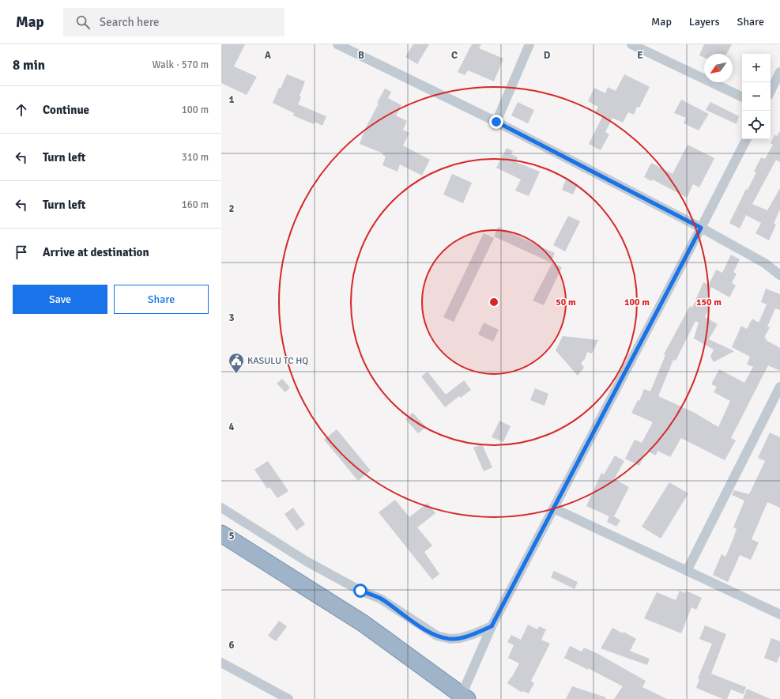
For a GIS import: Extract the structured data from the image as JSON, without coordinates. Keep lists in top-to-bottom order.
{
  "places": {
    "public building": ["KASULU TC HQ"]
  },
  "north": "bottom left",
  "page": {
    "header": "Map",
    "search": "Search here",
    "nav": ["Map", "Layers", "Share"],
    "heading": ["8 min", "Walk · 570 m"],
    "map_buttons": ["+", "−"],
    "list": [
      ["Continue", "100 m"],
      ["Turn left", "310 m"],
      ["Turn left", "160 m"],
      "Arrive at destination"
    ],
    "buttons": ["Save", "Share"]
  },
  "grid": {
    "columns": [
      "A",
      "B",
      "C",
      "D",
      "E"
    ],
    "rows": [
      "1",
      "2",
      "3",
      "4",
      "5",
      "6"
    ]
  },
  "rings": ["50 m", "100 m", "150 m"]
}
